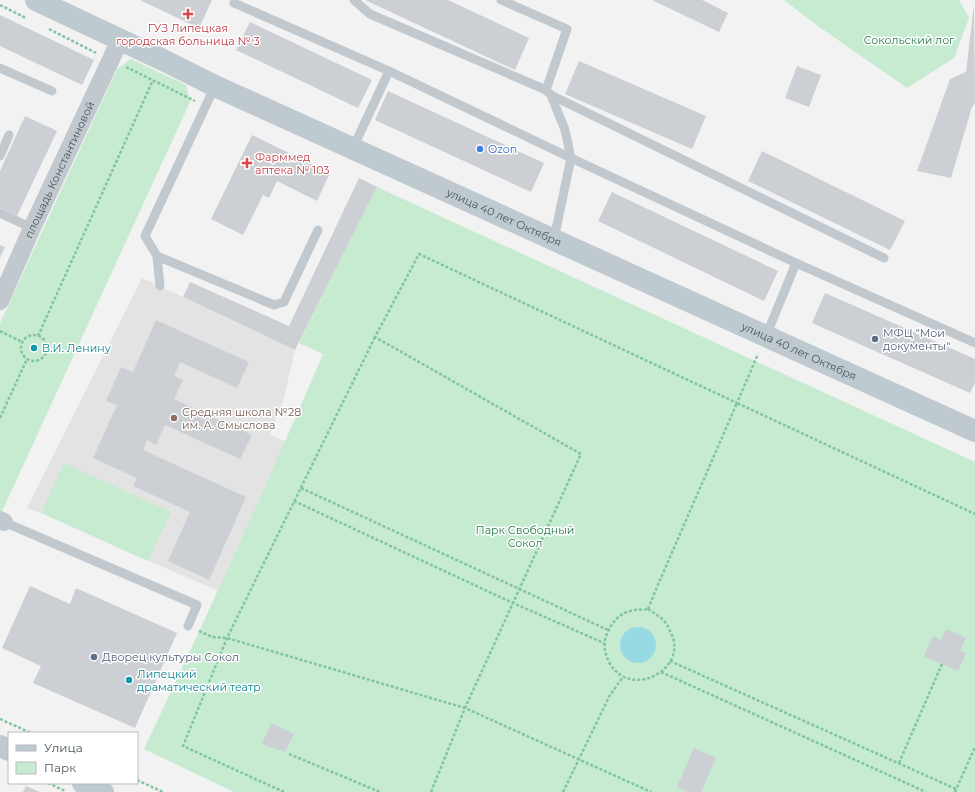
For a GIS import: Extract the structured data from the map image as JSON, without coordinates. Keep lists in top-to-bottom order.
{
  "streets": {
    "street": ["площадь Константиновой", "улица 40 лет Октября"]
  },
  "crossings": [
    ["площадь Константиновой", "улица 40 лет Октября"]
  ],
  "parks": ["Сокольский лог", "Парк Свободный Сокол"],
  "places": {
    "health": ["ГУЗ Липецкая городская больница № 3", "Фарммед аптека № 103"],
    "other": [
      "Ozon",
      "МФЦ \"Мои документы\"",
      "В.И. Ленину",
      "Средняя школа №28 им. А. Смыслова",
      "Дворец культуры Сокол",
      "Липецкий драматический театр"
    ]
  },
  "legend": ["Улица", "Парк"]
}
